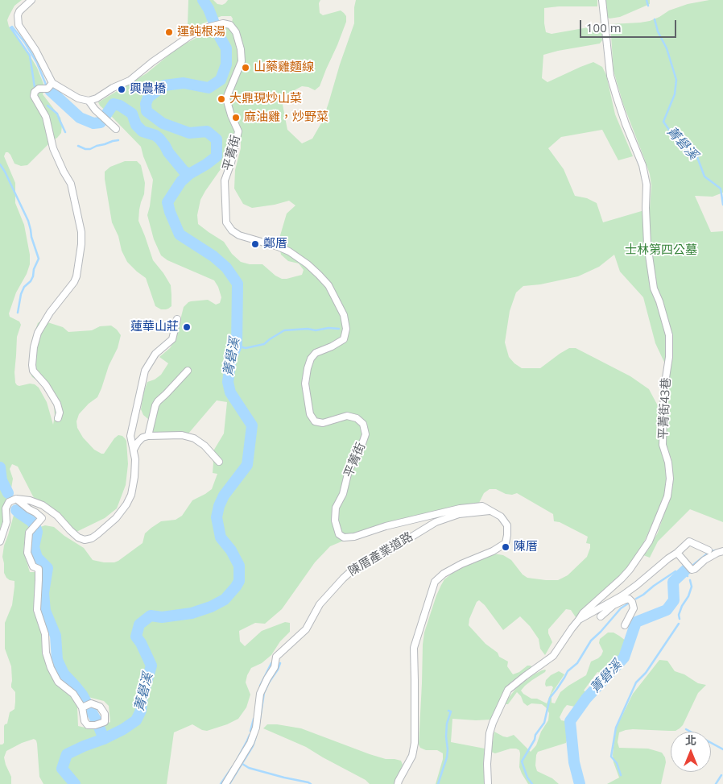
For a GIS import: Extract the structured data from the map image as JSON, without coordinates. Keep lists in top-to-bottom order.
{
  "streets": {
    "street": ["平菁街", "平菁街43巷", "陳厝產業道路"]
  },
  "crossings": [
    ["平菁街", "陳厝產業道路"]
  ],
  "water": ["菁礐溪"],
  "parks": ["士林第四公墓"],
  "places": [
    "運鈍根湯",
    "山藥雞麵線",
    "興農橋",
    "大鼎現炒山菜",
    "麻油雞，炒野菜",
    "鄭厝",
    "蓮華山莊",
    "陳厝"
  ],
  "scale_bar": "100 m",
  "north": "top"
}
